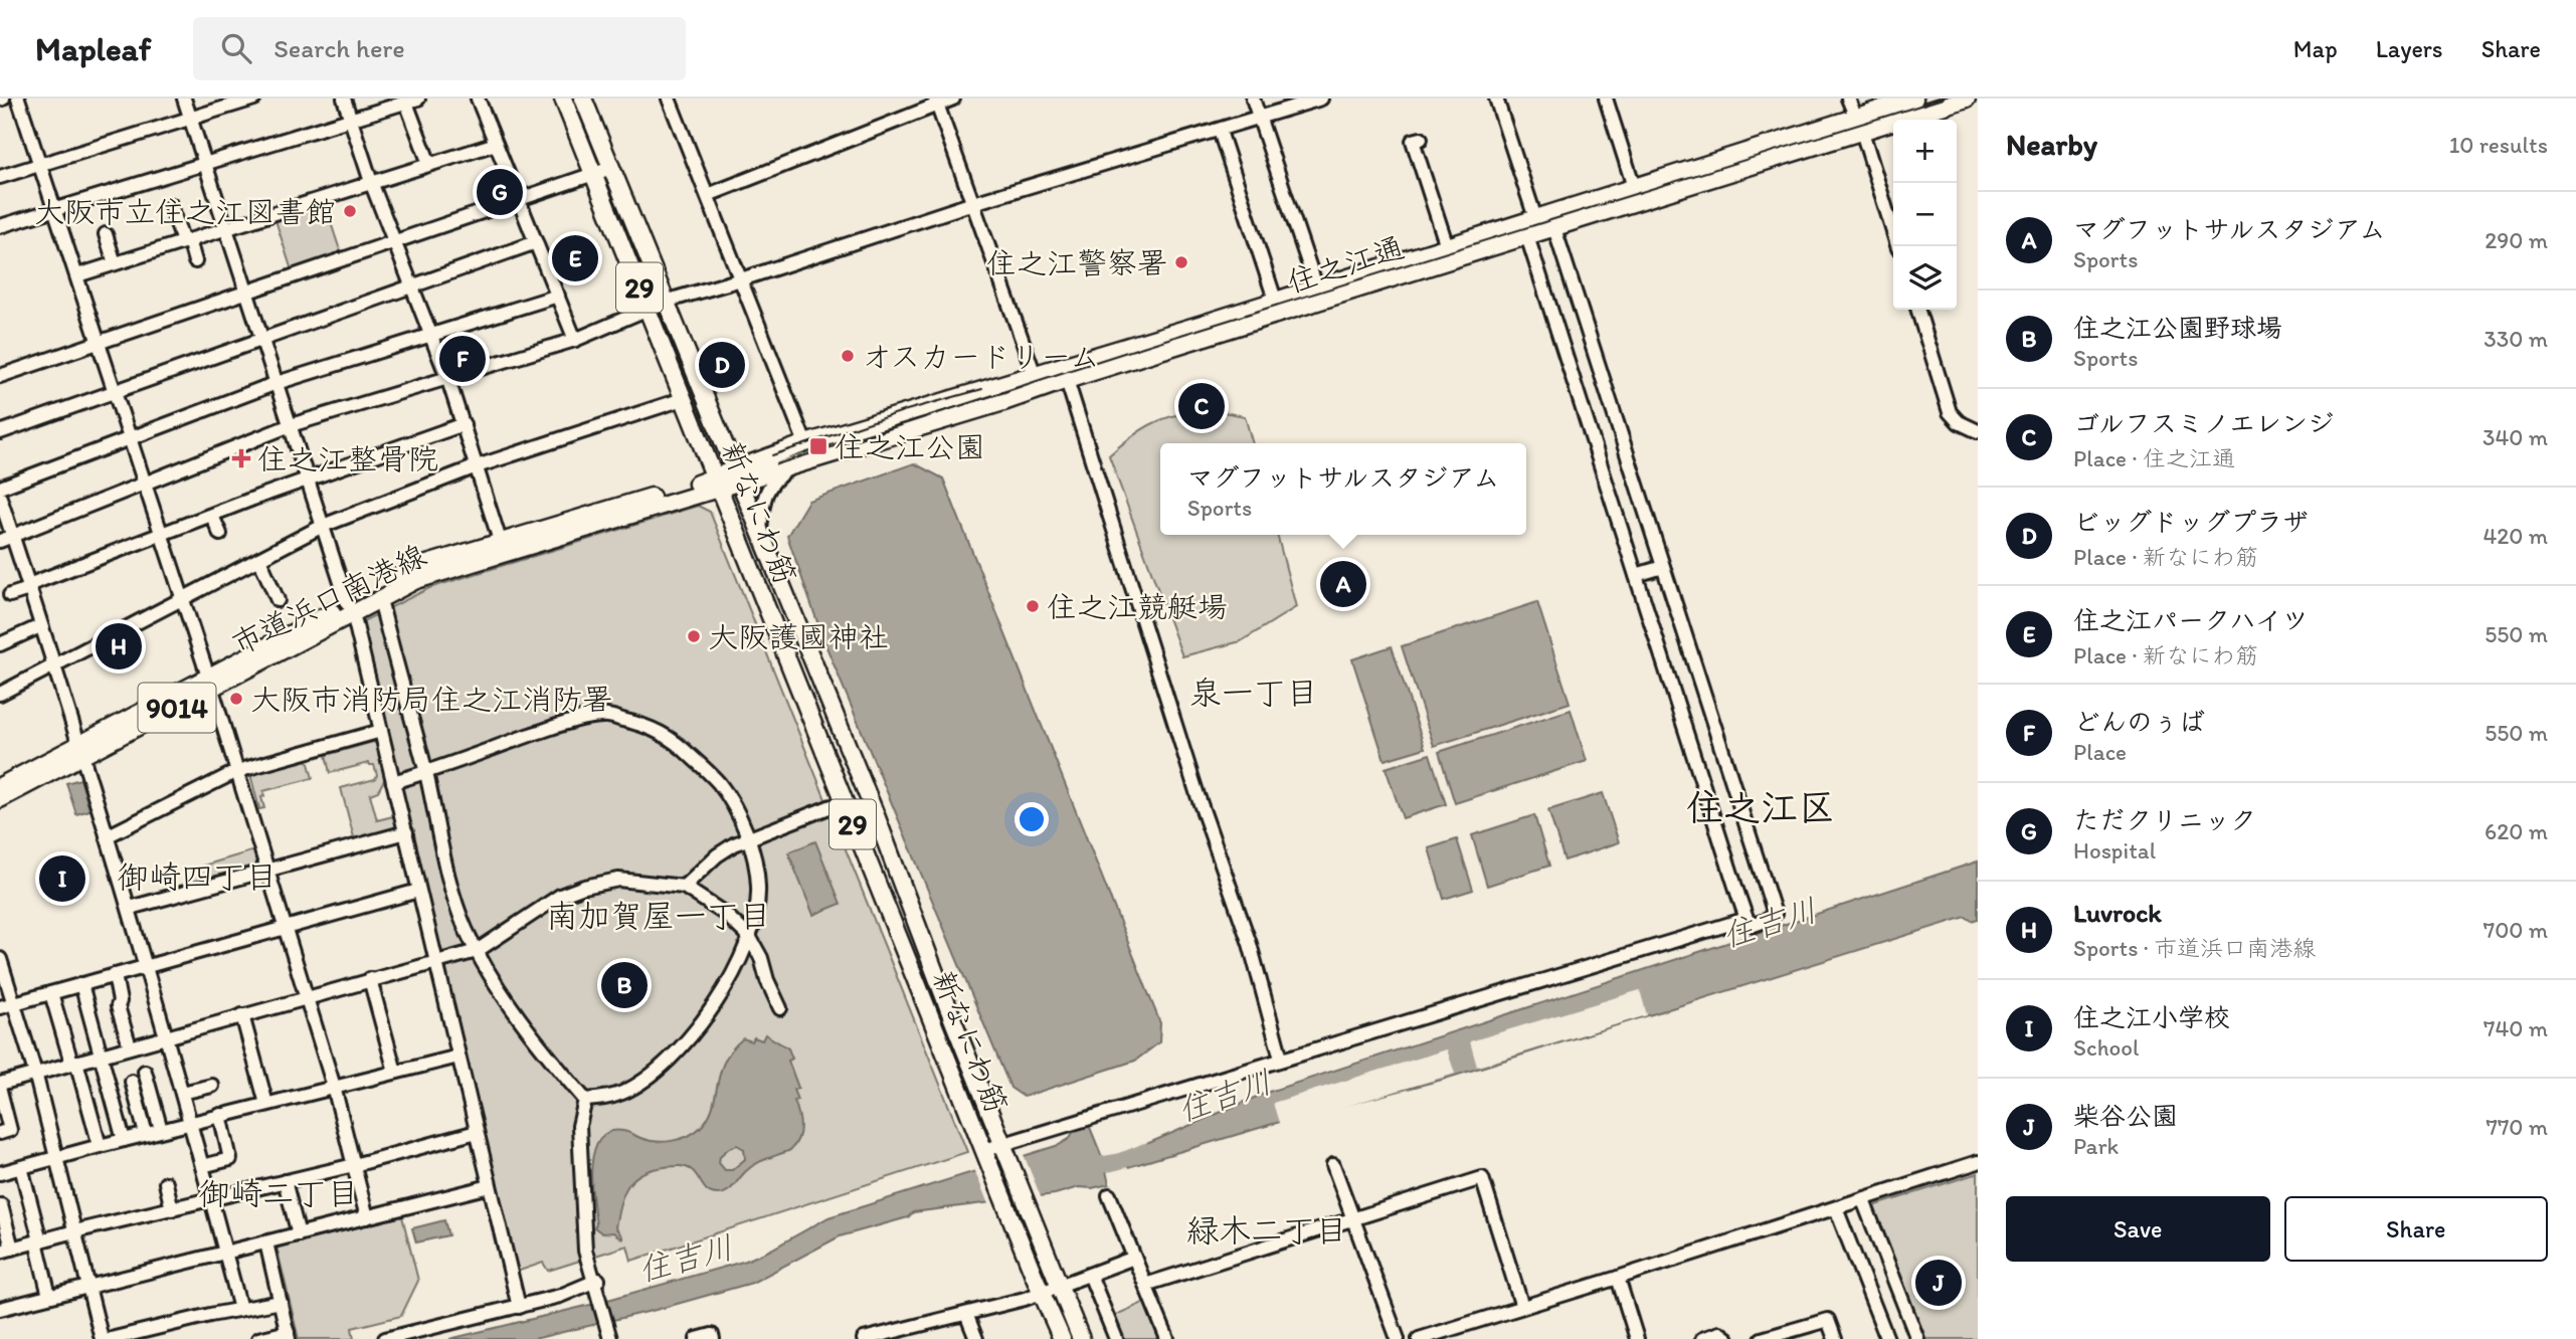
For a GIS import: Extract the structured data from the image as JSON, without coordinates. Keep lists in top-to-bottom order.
{
  "streets": {
    "main road": [
      "住之江通",
      "29",
      "新なにわ筋",
      "市道浜口南港線",
      "9014"
    ]
  },
  "crossings": [
    ["住之江通", "新なにわ筋"],
    ["住之江通", "市道浜口南港線"],
    ["新なにわ筋", "市道浜口南港線"]
  ],
  "districts": [
    "泉一丁目",
    "住之江区",
    "御崎四丁目",
    "南加賀屋一丁目",
    "御崎二丁目",
    "緑木二丁目"
  ],
  "water": ["住吉川"],
  "places": {
    "other": [
      "大阪市立住之江図書館",
      "住之江警察署",
      "オスカードリーム",
      "住之江競艇場",
      "大阪護國神社",
      "大阪市消防局住之江消防署"
    ],
    "transit": ["住之江公園"],
    "health": ["住之江整骨院"]
  },
  "page": {
    "header": "Mapleaf",
    "search": "Search here",
    "nav": ["Map", "Layers", "Share"],
    "heading": ["Nearby", "10 results"],
    "map_buttons": ["+", "−"],
    "pins": [
      "G",
      "E",
      "F",
      "D",
      "C",
      "A",
      "H",
      "I",
      "B",
      "J"
    ],
    "list": [
      {
        "mark": "A",
        "name": "マグフットサルスタジアム",
        "note": "Sports",
        "value": "290 m"
      },
      {
        "mark": "B",
        "name": "住之江公園野球場",
        "note": "Sports",
        "value": "330 m"
      },
      {
        "mark": "C",
        "name": "ゴルフスミノエレンジ",
        "note": "Place · 住之江通",
        "value": "340 m"
      },
      {
        "mark": "D",
        "name": "ビッグドッグプラザ",
        "note": "Place · 新なにわ筋",
        "value": "420 m"
      },
      {
        "mark": "E",
        "name": "住之江パークハイツ",
        "note": "Place · 新なにわ筋",
        "value": "550 m"
      },
      {
        "mark": "F",
        "name": "どんのぅば",
        "note": "Place",
        "value": "550 m"
      },
      {
        "mark": "G",
        "name": "ただクリニック",
        "note": "Hospital",
        "value": "620 m"
      },
      {
        "mark": "H",
        "name": "Luvrock",
        "note": "Sports · 市道浜口南港線",
        "value": "700 m"
      },
      {
        "mark": "I",
        "name": "住之江小学校",
        "note": "School",
        "value": "740 m"
      },
      {
        "mark": "J",
        "name": "柴谷公園",
        "note": "Park",
        "value": "770 m"
      }
    ],
    "popup": ["マグフットサルスタジアム", "Sports"],
    "buttons": ["Save", "Share"]
  }
}
